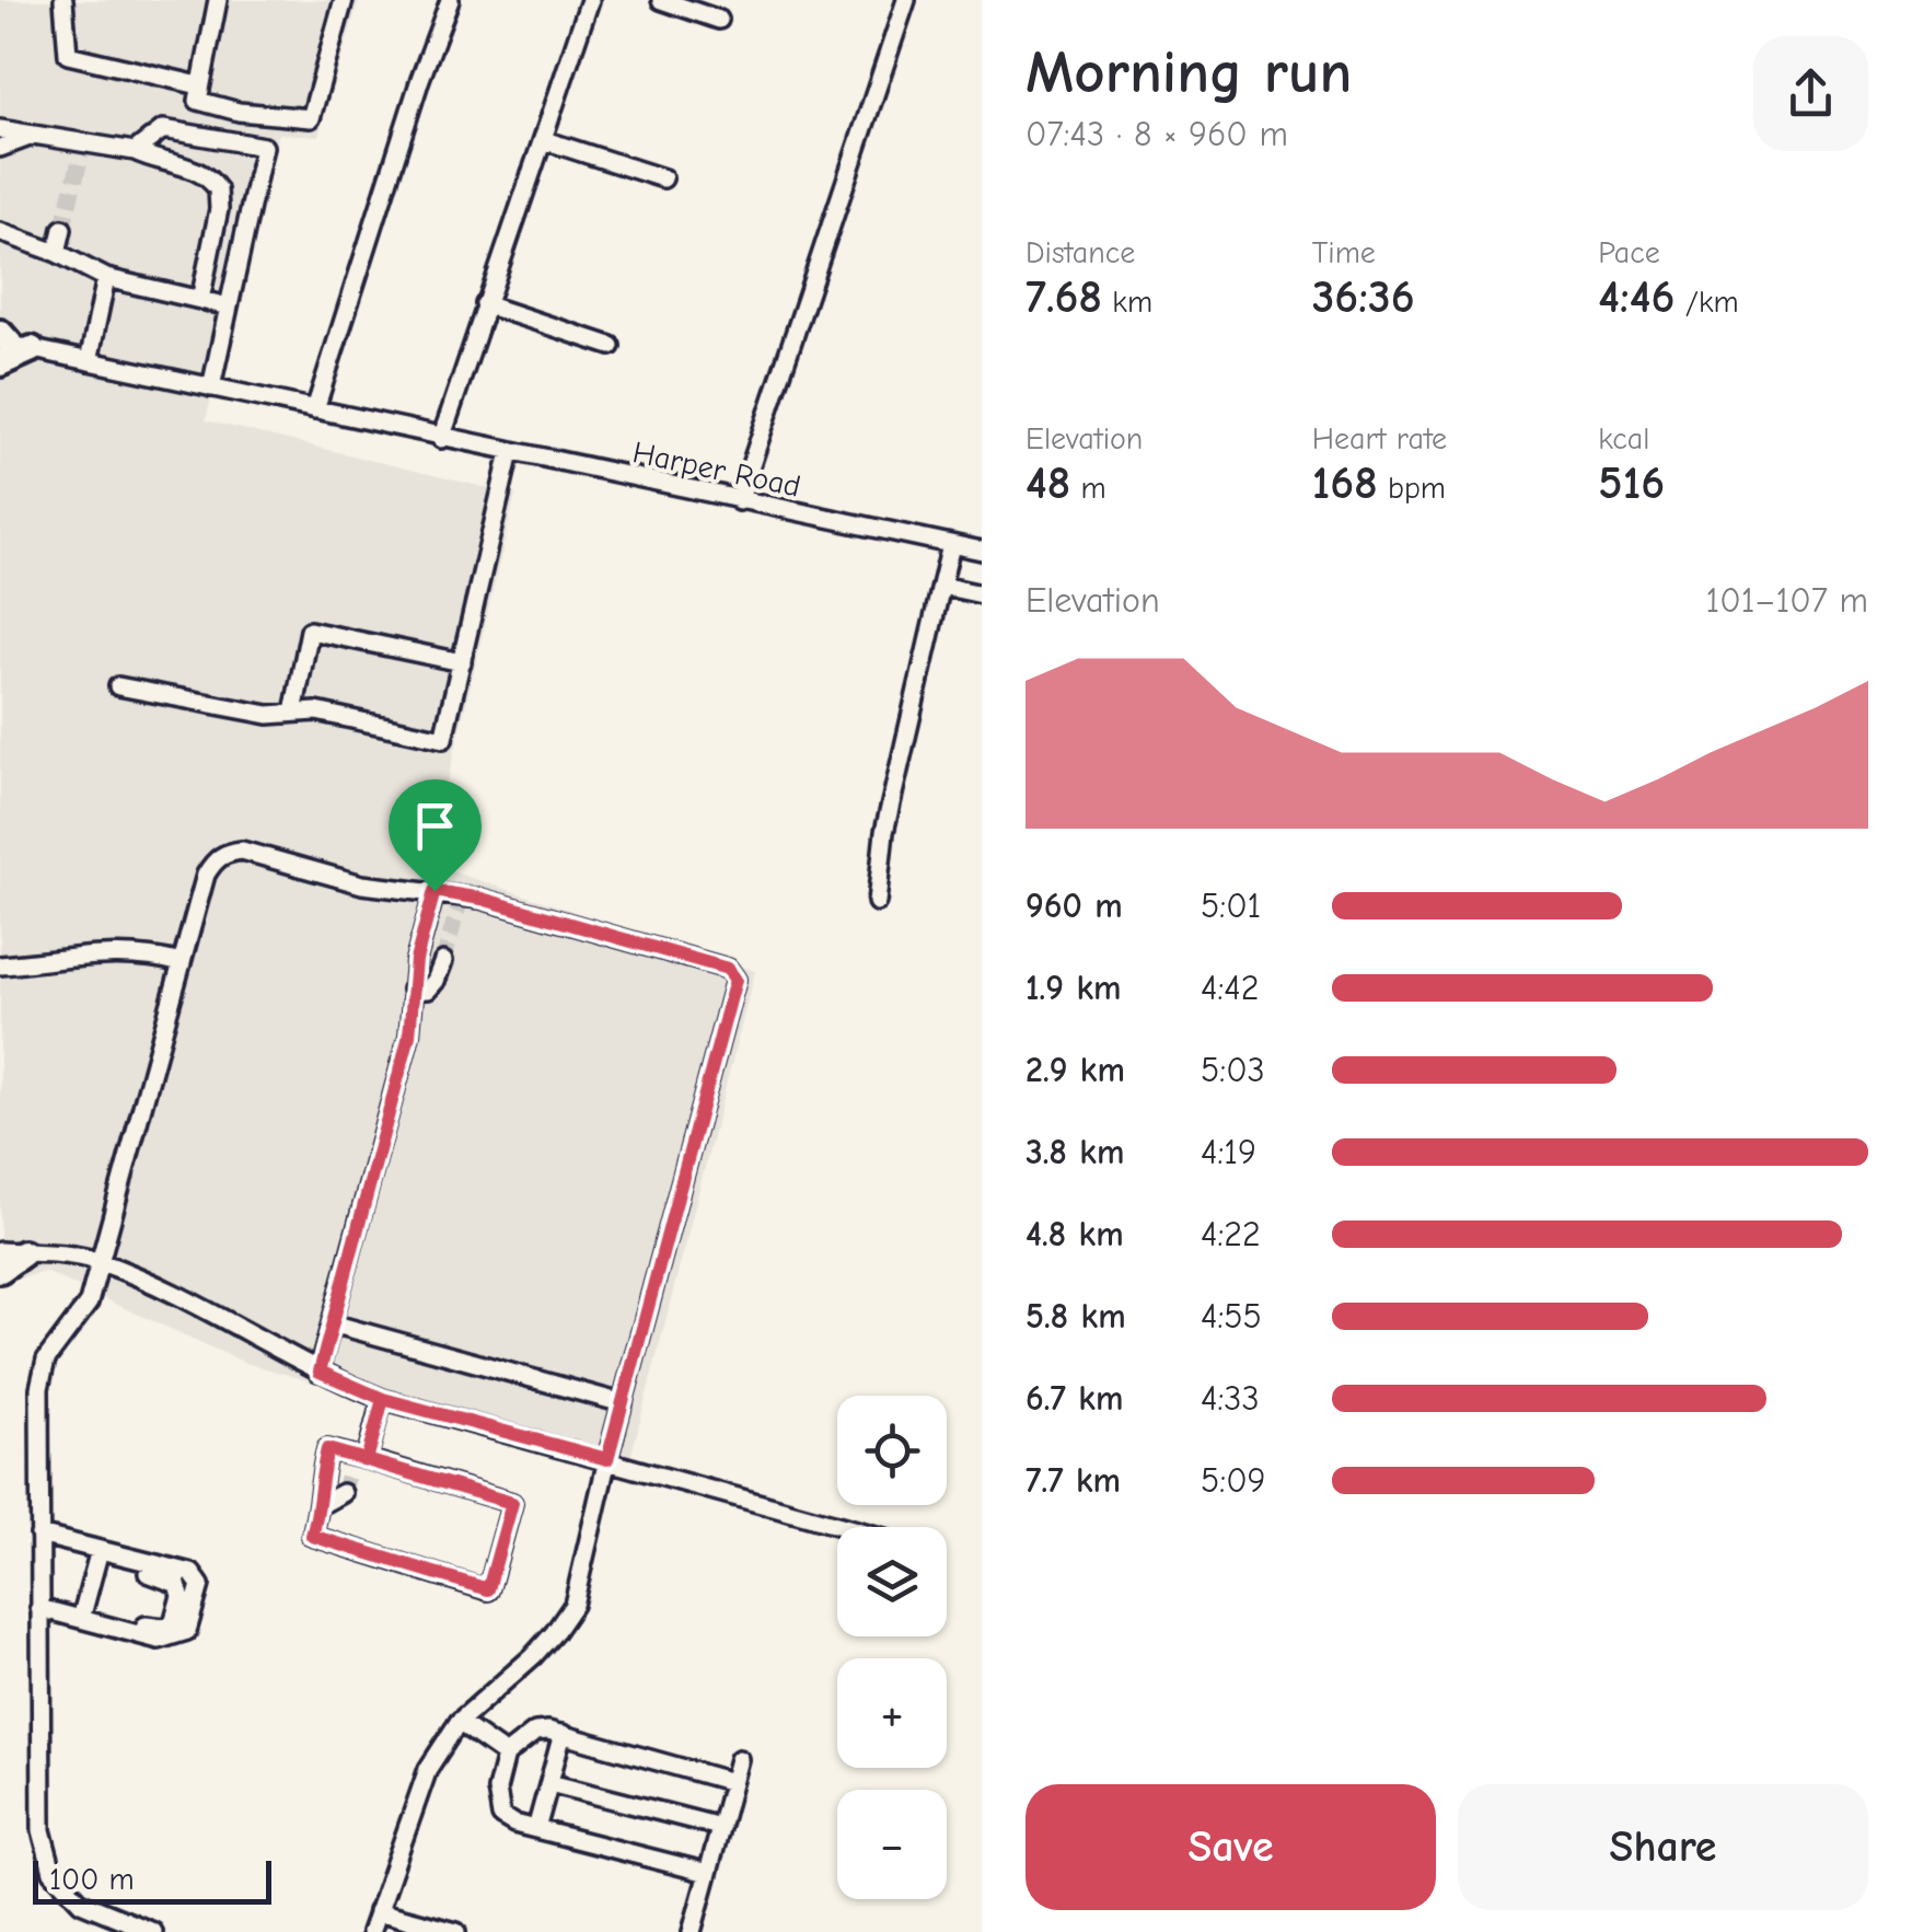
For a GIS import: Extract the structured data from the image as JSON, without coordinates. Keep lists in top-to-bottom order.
{
  "streets": {
    "street": ["Harper Road"]
  },
  "scale_bar": "100 m",
  "page": {
    "heading": ["Morning run", "07:43 · 8 × 960 m"],
    "stats": [
      ["Distance", "7.68 km"],
      ["Time", "36:36"],
      ["Pace", "4:46 /km"],
      ["Elevation", "48 m"],
      ["Heart rate", "168 bpm"],
      ["kcal", "516"]
    ],
    "chart": ["Elevation", "101–107 m"],
    "list": [
      {
        "name": "960 m",
        "note": "5:01"
      },
      {
        "name": "1.9 km",
        "note": "4:42"
      },
      {
        "name": "2.9 km",
        "note": "5:03"
      },
      {
        "name": "3.8 km",
        "note": "4:19"
      },
      {
        "name": "4.8 km",
        "note": "4:22"
      },
      {
        "name": "5.8 km",
        "note": "4:55"
      },
      {
        "name": "6.7 km",
        "note": "4:33"
      },
      {
        "name": "7.7 km",
        "note": "5:09"
      }
    ],
    "map_buttons": ["+", "−"],
    "buttons": ["Save", "Share"],
    "scale": "100 m"
  }
}
